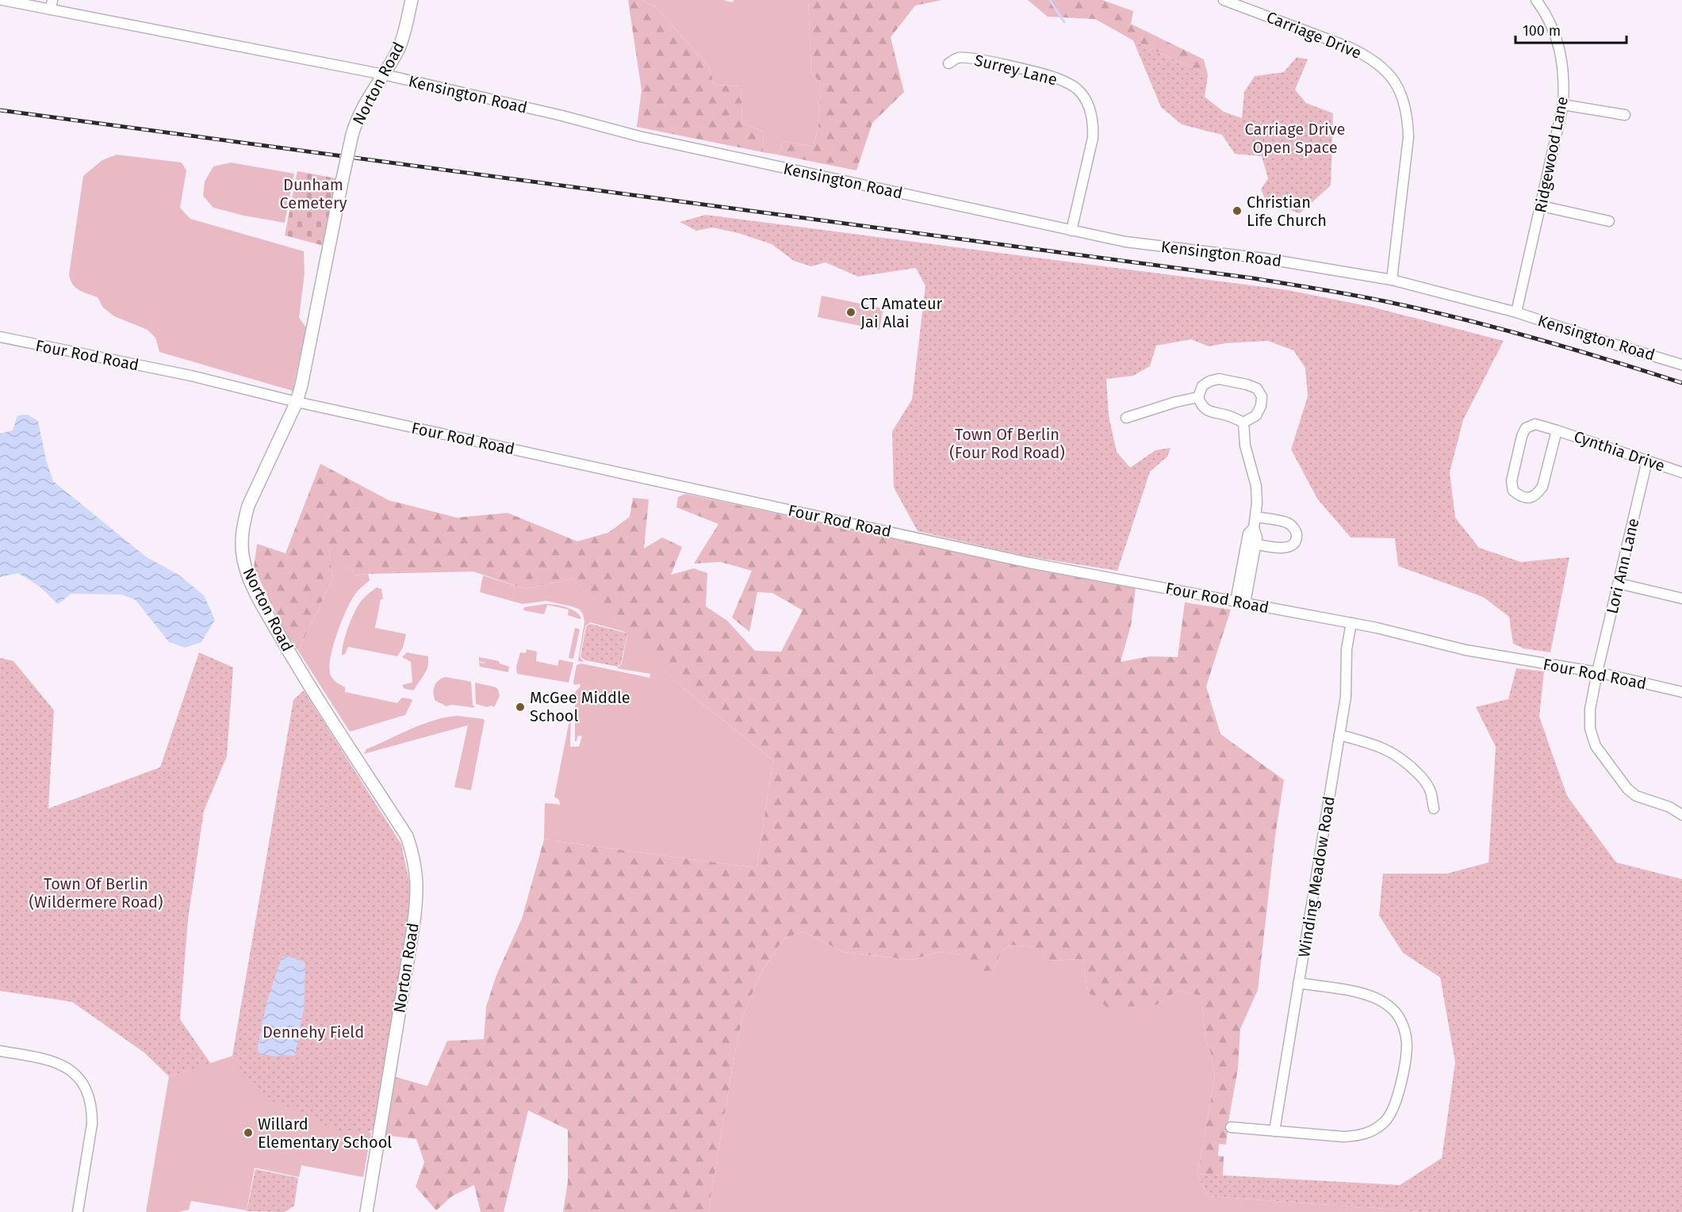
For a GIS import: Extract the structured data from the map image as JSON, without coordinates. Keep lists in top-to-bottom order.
{
  "streets": {
    "main road": ["Norton Road"],
    "street": [
      "Carriage Drive",
      "Surrey Lane",
      "Kensington Road",
      "Ridgewood Lane",
      "Four Rod Road",
      "Cynthia Drive",
      "Lori Ann Lane",
      "Winding Meadow Road"
    ]
  },
  "crossings": [
    ["Carriage Drive", "Kensington Road"],
    ["Surrey Lane", "Kensington Road"],
    ["Norton Road", "Kensington Road"],
    ["Norton Road", "Four Rod Road"],
    ["Kensington Road", "Ridgewood Lane"],
    ["Four Rod Road", "Lori Ann Lane"],
    ["Four Rod Road", "Winding Meadow Road"],
    ["Cynthia Drive", "Lori Ann Lane"]
  ],
  "parks": [
    "Carriage Drive Open Space",
    "Dunham Cemetery",
    "Town Of Berlin (Four Rod Road)",
    "Town Of Berlin (Wildermere Road)",
    "Dennehy Field"
  ],
  "places": [
    "Christian Life Church",
    "CT Amateur Jai Alai",
    "McGee Middle School",
    "Willard Elementary School"
  ],
  "scale_bar": "100 m"
}
